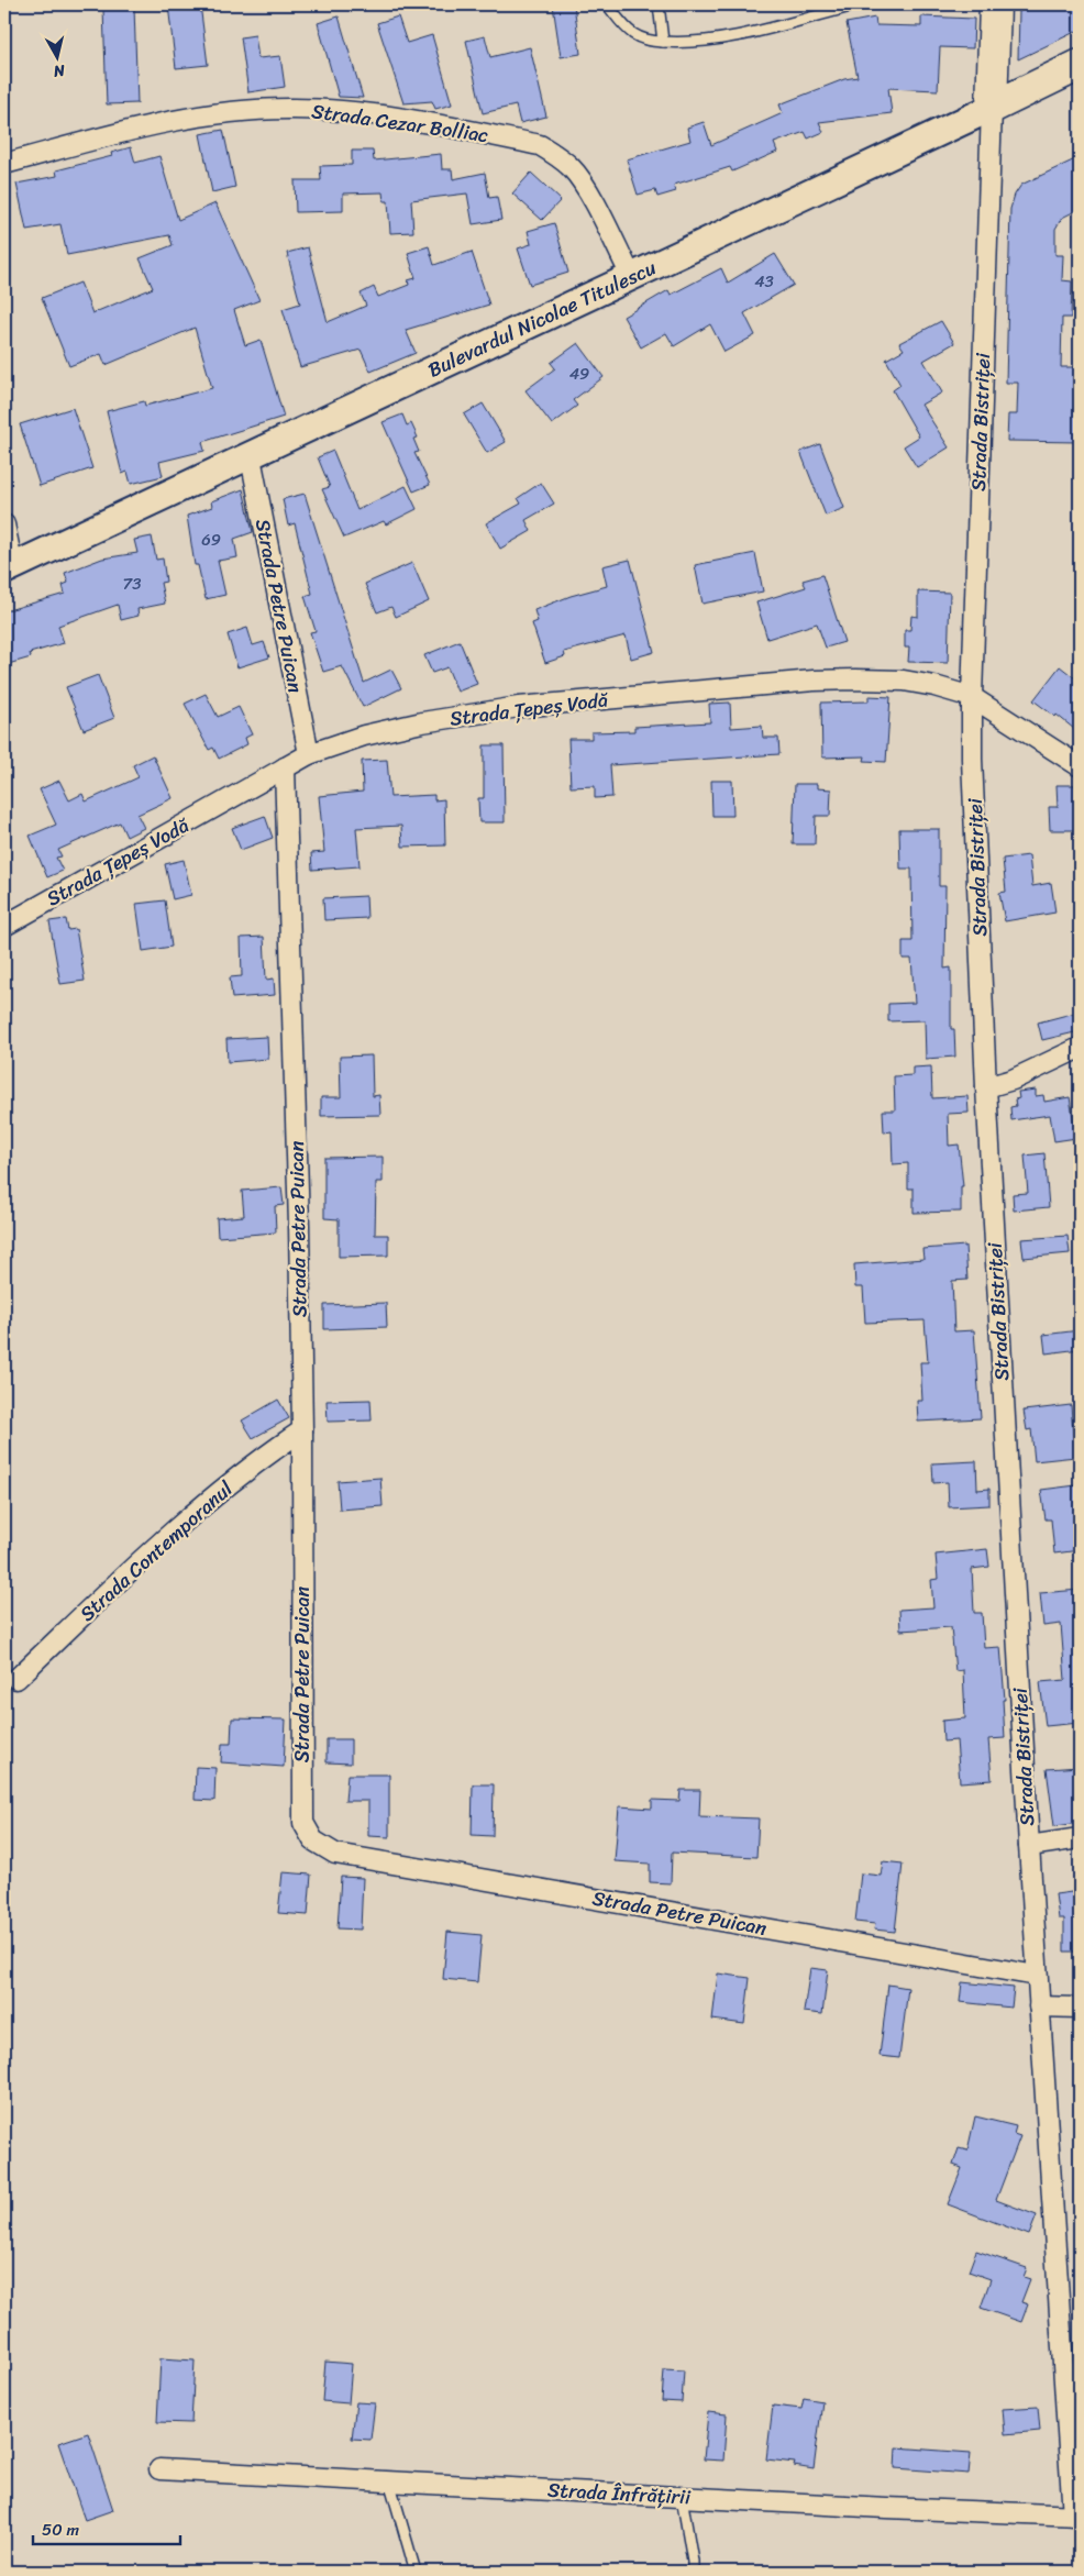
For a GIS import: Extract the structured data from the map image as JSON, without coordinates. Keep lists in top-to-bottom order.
{
  "streets": {
    "main road": ["Bulevardul Nicolae Titulescu"],
    "street": [
      "Strada Cezar Bolliac",
      "Strada Bistriței",
      "Strada Petre Puican",
      "Strada Țepeș Vodă",
      "Strada Contemporanul",
      "Strada Înfrățirii"
    ]
  },
  "crossings": [
    ["Strada Cezar Bolliac", "Bulevardul Nicolae Titulescu"],
    ["Bulevardul Nicolae Titulescu", "Strada Bistriței"],
    ["Bulevardul Nicolae Titulescu", "Strada Petre Puican"],
    ["Strada Bistriței", "Strada Petre Puican"],
    ["Strada Bistriței", "Strada Țepeș Vodă"],
    ["Strada Bistriței", "Strada Înfrățirii"],
    ["Strada Petre Puican", "Strada Țepeș Vodă"],
    ["Strada Petre Puican", "Strada Contemporanul"]
  ],
  "house_numbers": [
    "43",
    "49",
    "69",
    "73"
  ],
  "scale_bar": "50 m",
  "north": "bottom"
}
